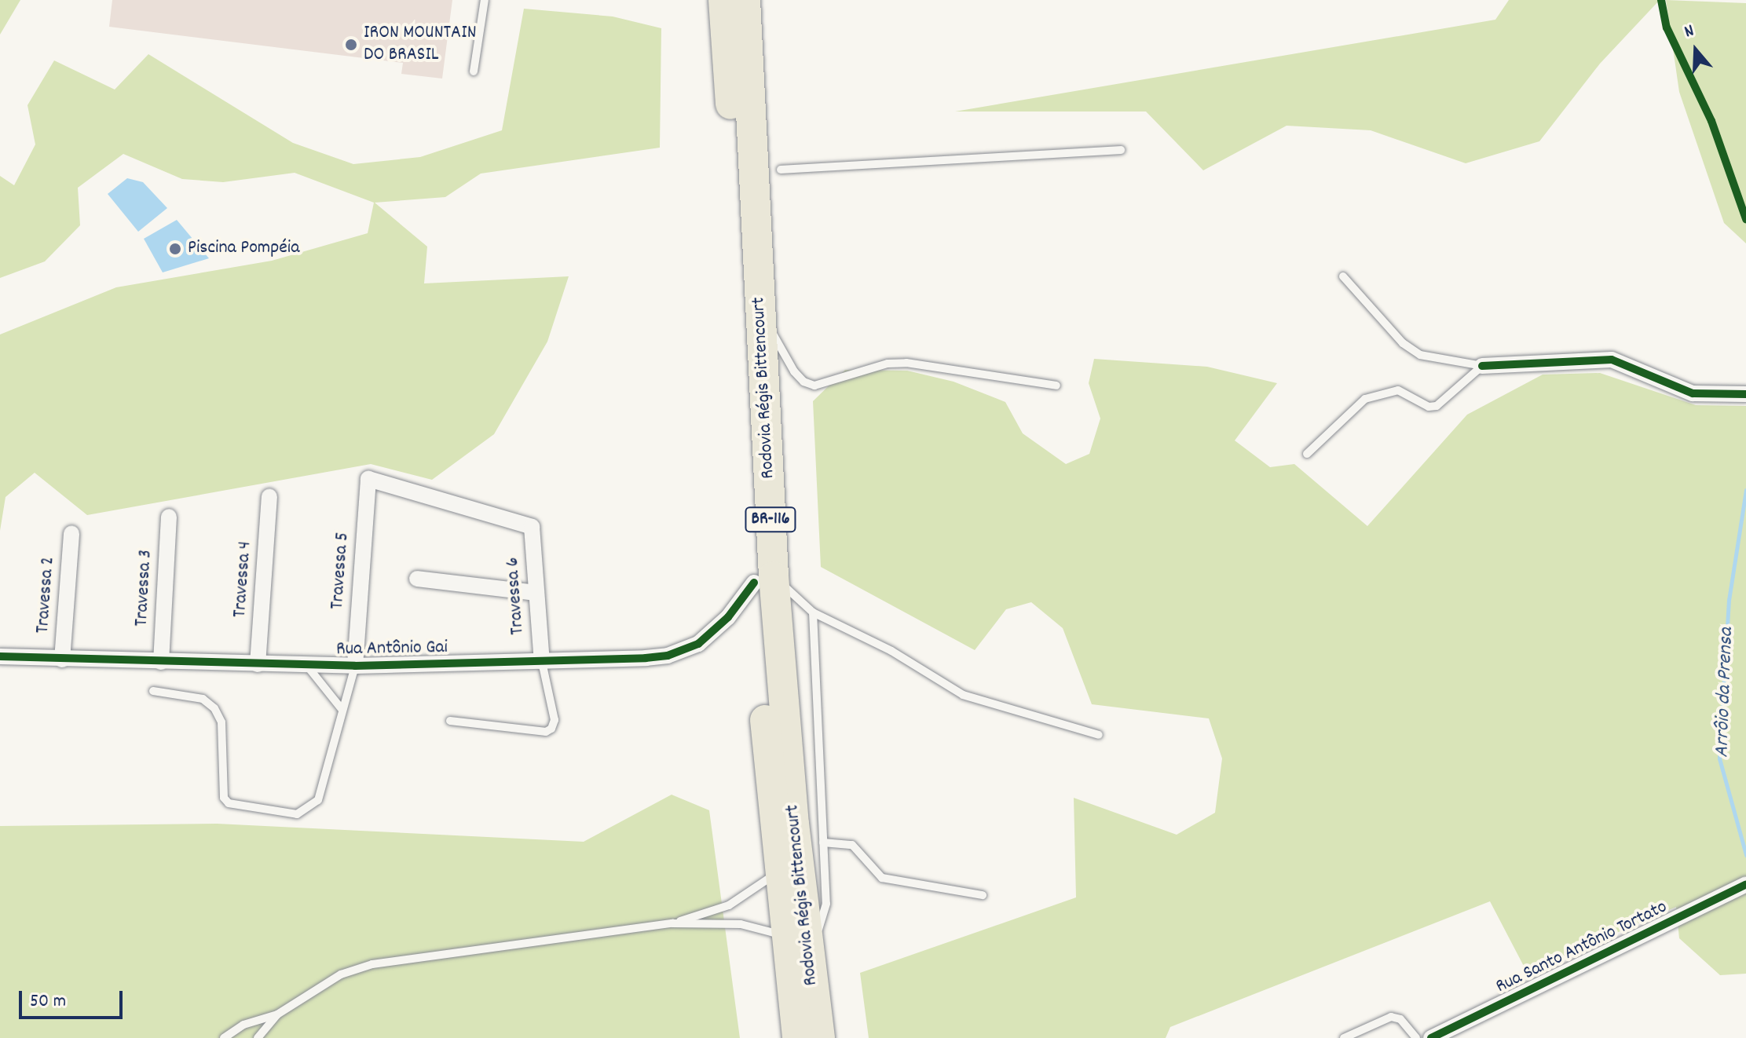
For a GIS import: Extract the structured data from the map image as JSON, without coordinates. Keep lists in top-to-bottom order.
{
  "streets": {
    "highway": ["Rodovia Régis Bittencourt", "BR-116"],
    "street": [
      "Travessa 5",
      "Travessa 4",
      "Travessa 3",
      "Travessa 2",
      "Travessa 6",
      "Rua Antônio Gai",
      "Rua Santo Antônio Tortato"
    ]
  },
  "crossings": [
    ["Rodovia Régis Bittencourt", "Rua Antônio Gai"],
    ["Travessa 5", "Travessa 6"],
    ["Travessa 5", "Rua Antônio Gai"],
    ["Travessa 4", "Rua Antônio Gai"],
    ["Travessa 3", "Rua Antônio Gai"],
    ["Travessa 2", "Rua Antônio Gai"],
    ["Travessa 6", "Rua Antônio Gai"]
  ],
  "water": ["Arrôio da Prensa"],
  "places": ["IRON MOUNTAIN DO BRASIL", "Piscina Pompéia"],
  "scale_bar": "50 m",
  "north": "top"
}
